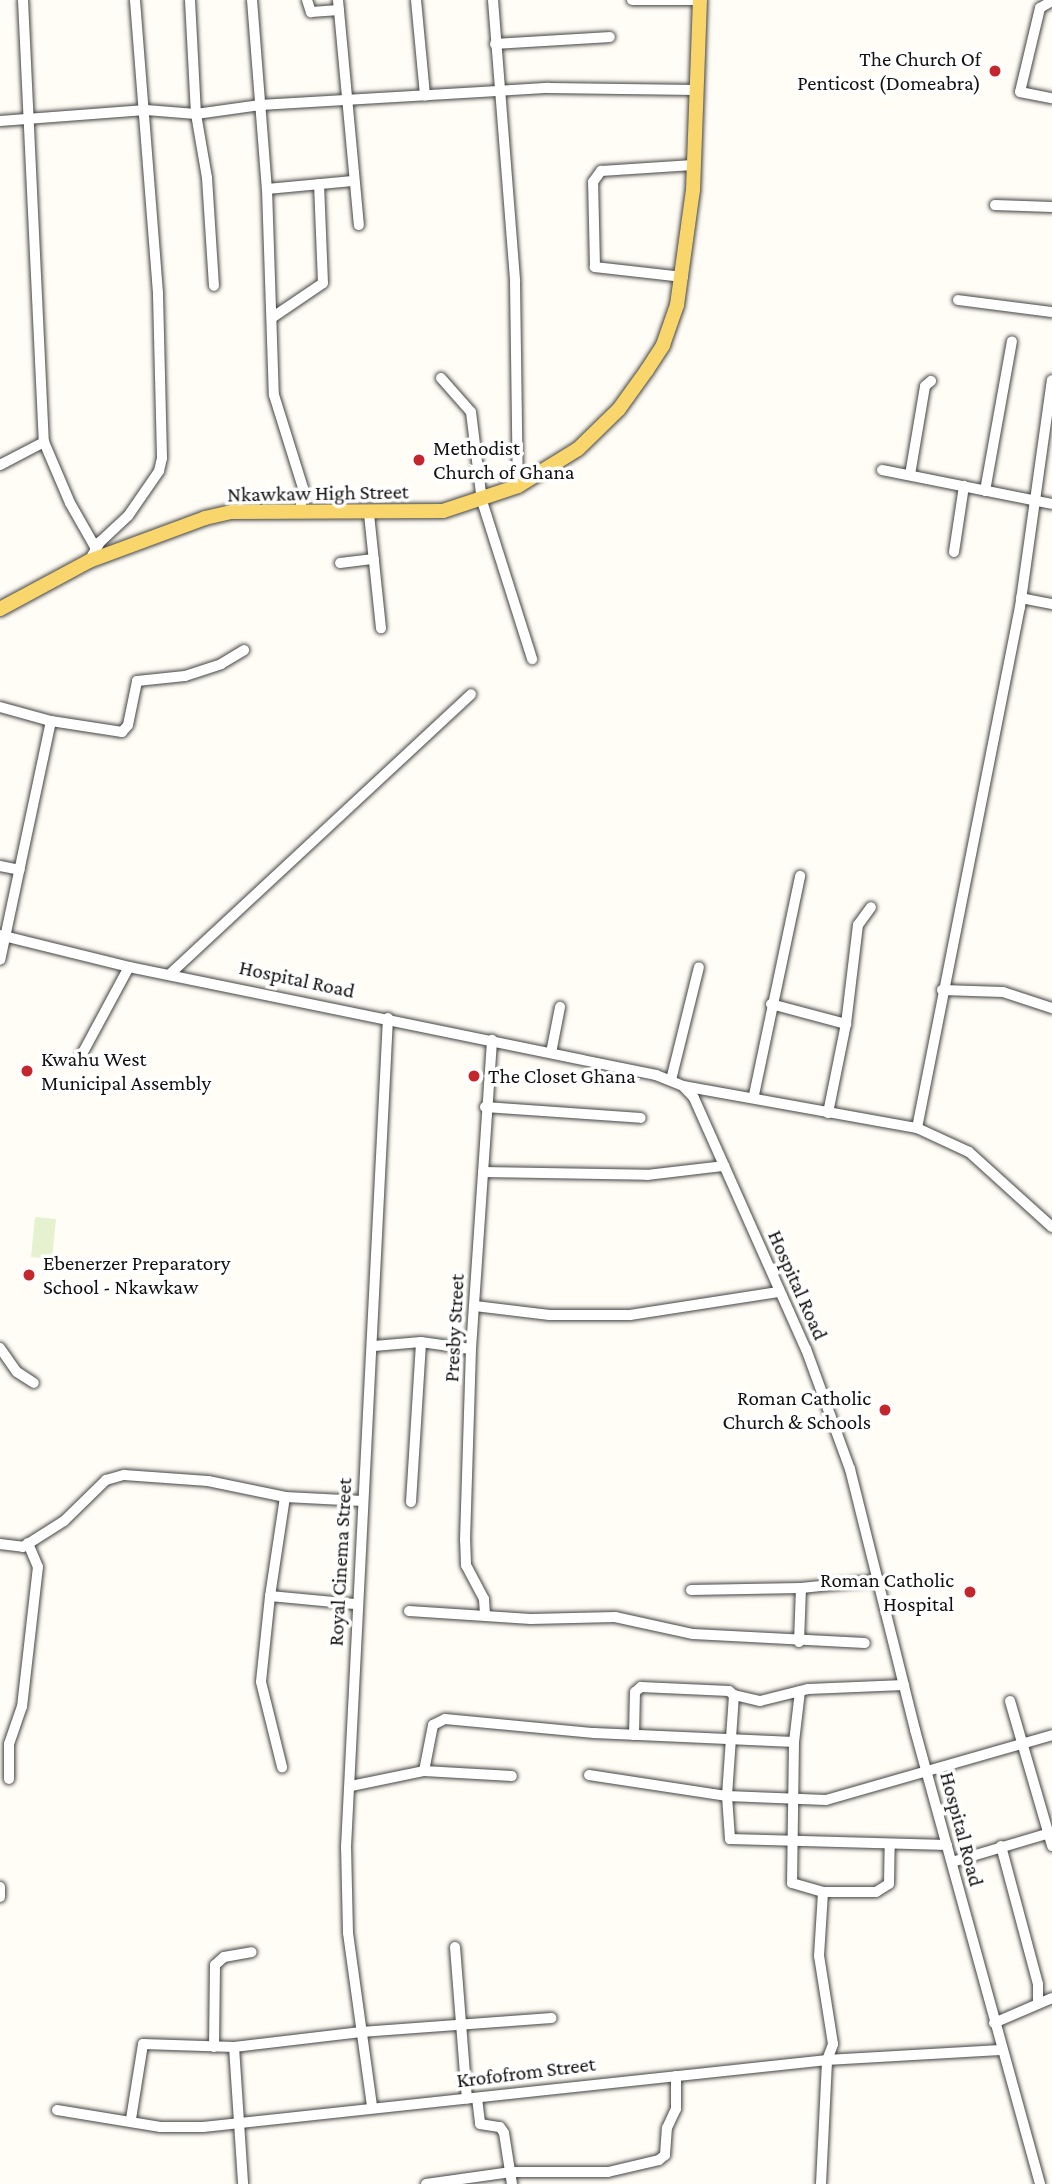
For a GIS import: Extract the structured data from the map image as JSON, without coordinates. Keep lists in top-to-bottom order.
{
  "streets": {
    "main road": ["Nkawkaw High Street"],
    "street": [
      "Hospital Road",
      "Presby Street",
      "Royal Cinema Street",
      "Krofofrom Street"
    ]
  },
  "crossings": [
    ["Hospital Road", "Presby Street"],
    ["Hospital Road", "Royal Cinema Street"],
    ["Hospital Road", "Krofofrom Street"],
    ["Royal Cinema Street", "Krofofrom Street"]
  ],
  "places": [
    "The Church Of Penticost (Domeabra)",
    "Methodist Church of Ghana",
    "Kwahu West Municipal Assembly",
    "The Closet Ghana",
    "Ebenerzer Preparatory School - Nkawkaw",
    "Roman Catholic Church & Schools",
    "Roman Catholic Hospital"
  ]
}
